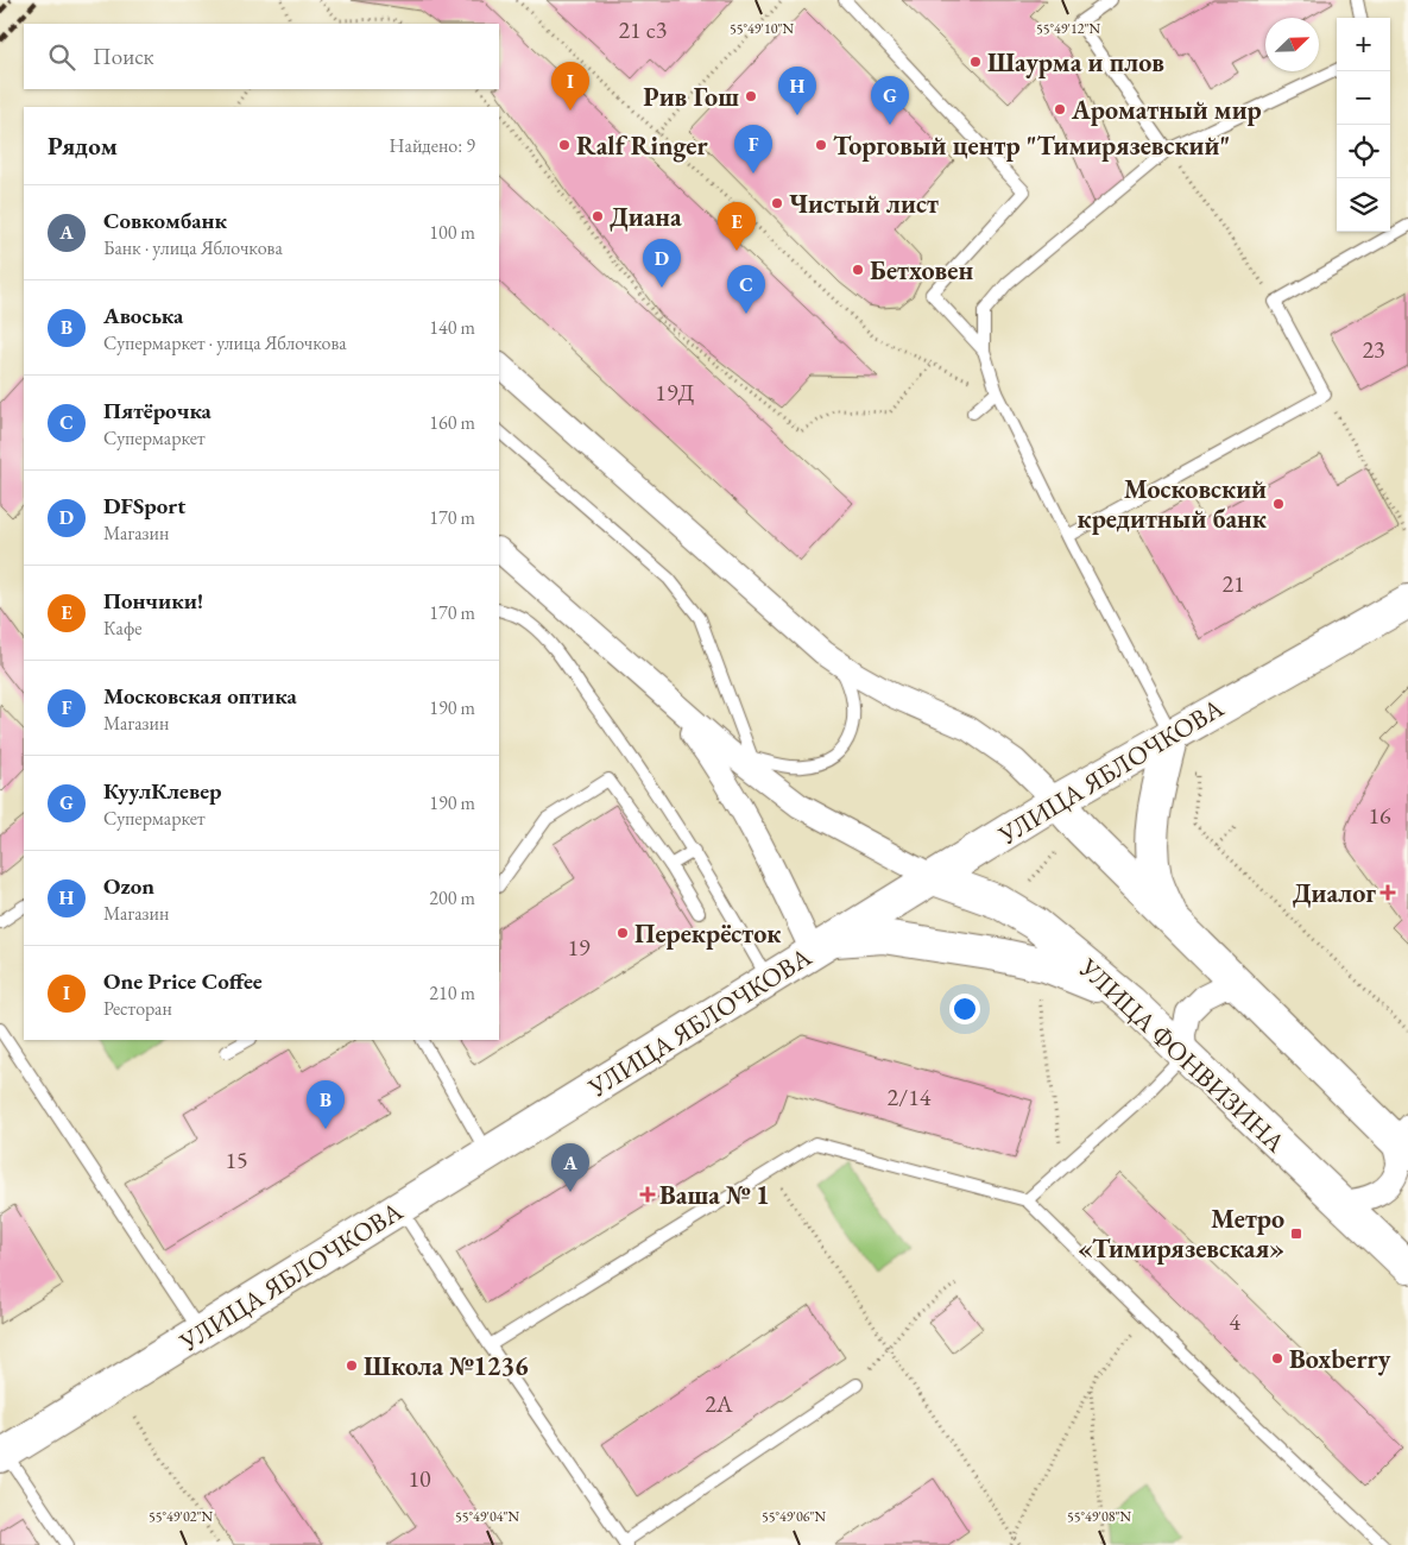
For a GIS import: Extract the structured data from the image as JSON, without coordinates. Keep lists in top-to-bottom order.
{
  "streets": {
    "street": ["УЛИЦА ЯБЛОЧКОВА", "УЛИЦА ФОНВИЗИНА"]
  },
  "crossings": [
    ["УЛИЦА ЯБЛОЧКОВА", "УЛИЦА ФОНВИЗИНА"]
  ],
  "places": {
    "other": [
      "Шаурма и плов",
      "Рив Гош",
      "Ароматный мир",
      "Ralf Ringer",
      "Торговый центр \"Тимирязевский\"",
      "Чистый лист",
      "Диана",
      "Бетховен",
      "Московский кредитный банк",
      "Перекрёсток",
      "Boxberry",
      "Школа №1236"
    ],
    "health": ["Диалог", "Ваша № 1"],
    "transit": ["Метро «Тимирязевская»"]
  },
  "house_numbers": [
    "21 с3",
    "23",
    "19Д",
    "21",
    "16",
    "19",
    "2/14",
    "15",
    "4",
    "2А",
    "10"
  ],
  "north": "top right",
  "page": {
    "map_buttons": ["+", "−"],
    "search": "Поиск",
    "pins": [
      "I",
      "H",
      "G",
      "F",
      "E",
      "D",
      "C",
      "B",
      "A"
    ],
    "heading": ["Рядом", "Найдено: 9"],
    "list": [
      {
        "mark": "A",
        "name": "Совкомбанк",
        "note": "Банк · улица Яблочкова",
        "value": "100 m"
      },
      {
        "mark": "B",
        "name": "Авоська",
        "note": "Супермаркет · улица Яблочкова",
        "value": "140 m"
      },
      {
        "mark": "C",
        "name": "Пятёрочка",
        "note": "Супермаркет",
        "value": "160 m"
      },
      {
        "mark": "D",
        "name": "DFSport",
        "note": "Магазин",
        "value": "170 m"
      },
      {
        "mark": "E",
        "name": "Пончики!",
        "note": "Кафе",
        "value": "170 m"
      },
      {
        "mark": "F",
        "name": "Московская оптика",
        "note": "Магазин",
        "value": "190 m"
      },
      {
        "mark": "G",
        "name": "КуулКлевер",
        "note": "Супермаркет",
        "value": "190 m"
      },
      {
        "mark": "H",
        "name": "Ozon",
        "note": "Магазин",
        "value": "200 m"
      },
      {
        "mark": "I",
        "name": "One Price Coffee",
        "note": "Ресторан",
        "value": "210 m"
      }
    ]
  },
  "coordinates": [
    "55°49'10\"N",
    "55°49'12\"N",
    "55°49'02\"N",
    "55°49'04\"N",
    "55°49'06\"N",
    "55°49'08\"N"
  ]
}
